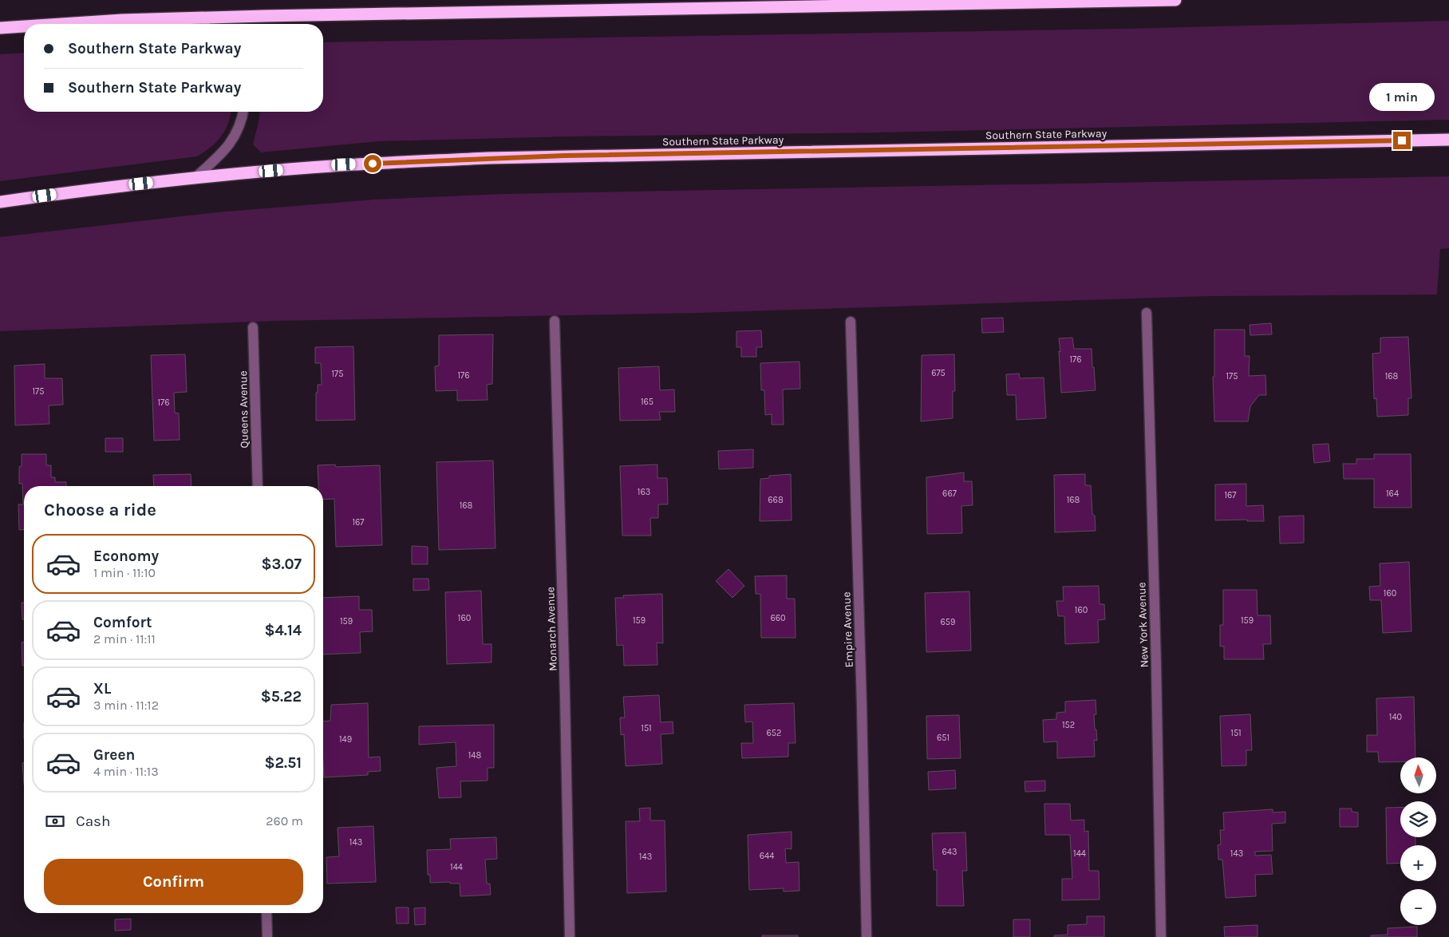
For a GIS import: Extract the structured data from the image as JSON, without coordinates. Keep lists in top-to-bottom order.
{
  "streets": {
    "highway": ["Southern State Parkway"],
    "street": [
      "Queens Avenue",
      "New York Avenue",
      "Monarch Avenue",
      "Empire Avenue"
    ]
  },
  "house_numbers": [
    "176",
    "675",
    "175",
    "176",
    "175",
    "168",
    "175",
    "165",
    "176",
    "163",
    "667",
    "164",
    "167",
    "668",
    "168",
    "168",
    "167",
    "160",
    "160",
    "160",
    "660",
    "159",
    "159",
    "159",
    "659",
    "140",
    "152",
    "151",
    "652",
    "151",
    "651",
    "149",
    "148",
    "143",
    "643",
    "144",
    "143",
    "644",
    "143",
    "144"
  ],
  "north": "top",
  "page": {
    "banner": ["Southern State Parkway", "Southern State Parkway"],
    "bubble": "1 min",
    "heading": "Choose a ride",
    "list": [
      {
        "name": "Economy",
        "note": "1 min · 11:10",
        "value": "$3.07"
      },
      {
        "name": "Comfort",
        "note": "2 min · 11:11",
        "value": "$4.14"
      },
      {
        "name": "XL",
        "note": "3 min · 11:12",
        "value": "$5.22"
      },
      {
        "name": "Green",
        "note": "4 min · 11:13",
        "value": "$2.51"
      }
    ],
    "map_buttons": ["+", "−"],
    "pay": ["Cash", "260 m"],
    "buttons": "Confirm"
  }
}
